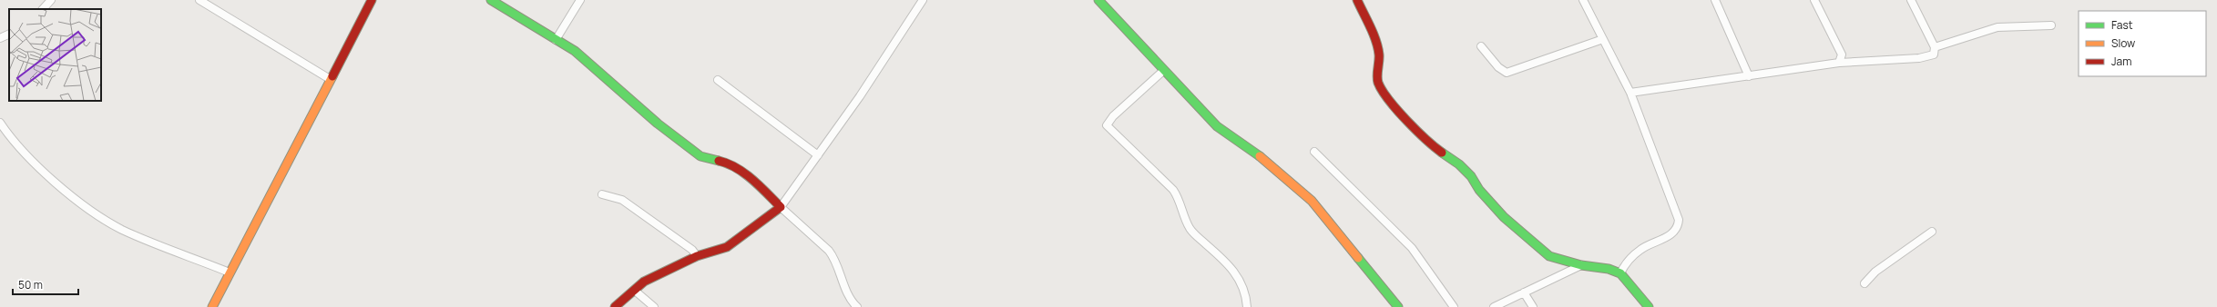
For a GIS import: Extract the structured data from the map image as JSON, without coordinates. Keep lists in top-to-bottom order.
{
  "legend": ["Fast", "Slow", "Jam"],
  "scale_bar": "50 m"
}
